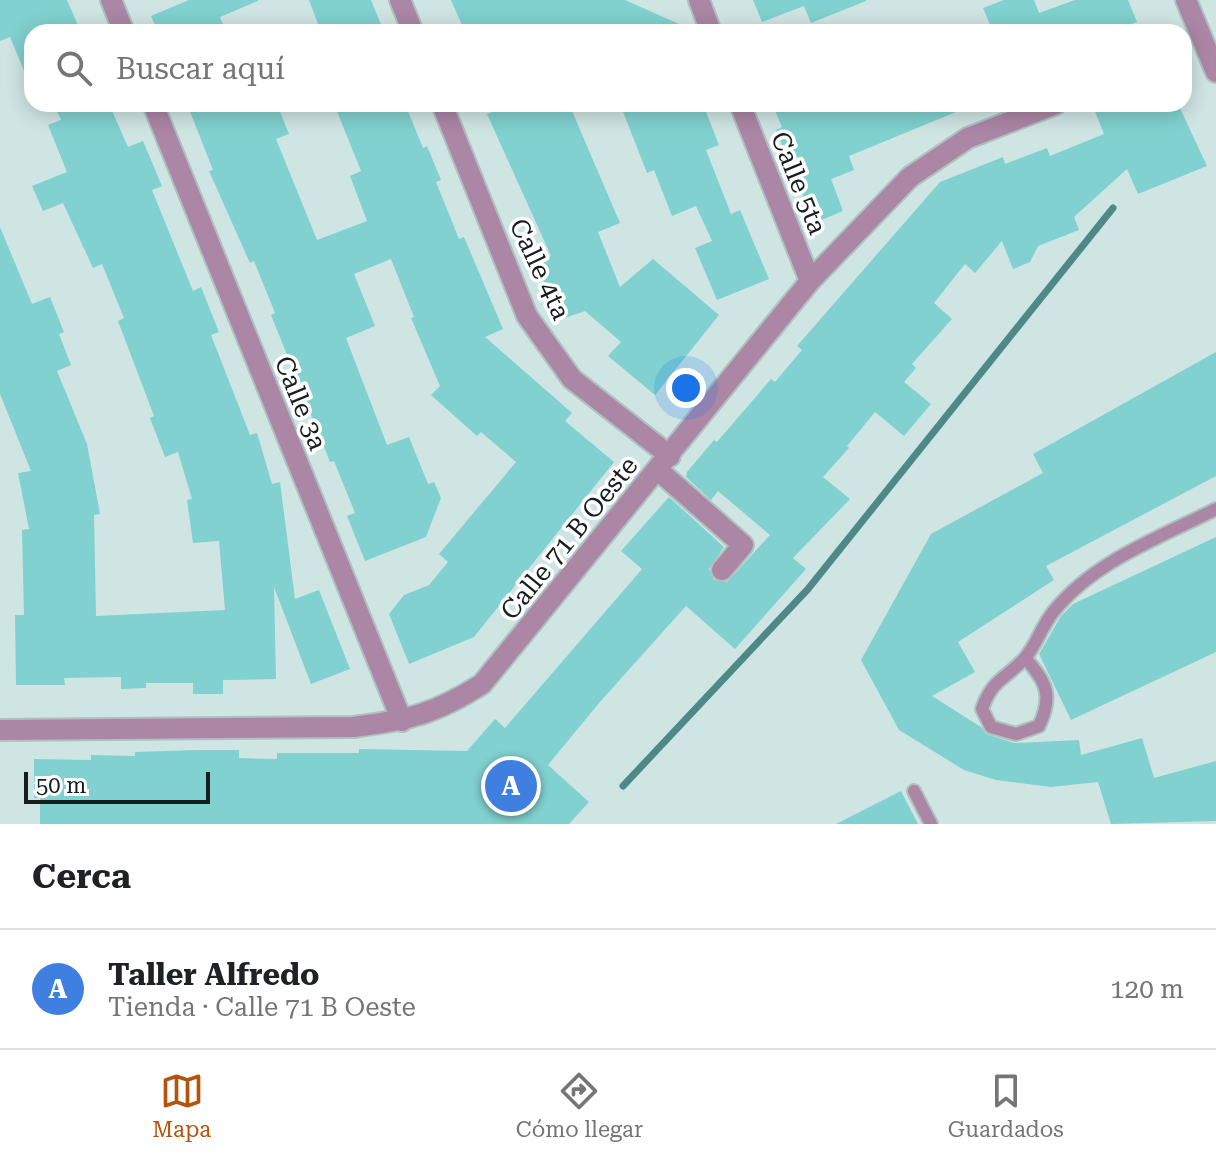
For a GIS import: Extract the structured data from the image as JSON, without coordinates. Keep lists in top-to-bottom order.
{
  "streets": {
    "street": [
      "Calle 5ta",
      "Calle 4ta",
      "Calle 3a",
      "Calle 71 B Oeste"
    ]
  },
  "crossings": [
    ["Calle 5ta", "Calle 71 B Oeste"],
    ["Calle 4ta", "Calle 71 B Oeste"],
    ["Calle 3a", "Calle 71 B Oeste"]
  ],
  "scale_bar": "50 m",
  "page": {
    "search": "Buscar aquí",
    "pins": "A",
    "scale": "50 m",
    "heading": "Cerca",
    "list": [
      {
        "mark": "A",
        "name": "Taller Alfredo",
        "note": "Tienda · Calle 71 B Oeste",
        "value": "120 m"
      }
    ],
    "nav": ["Mapa", "Cómo llegar", "Guardados"]
  }
}
